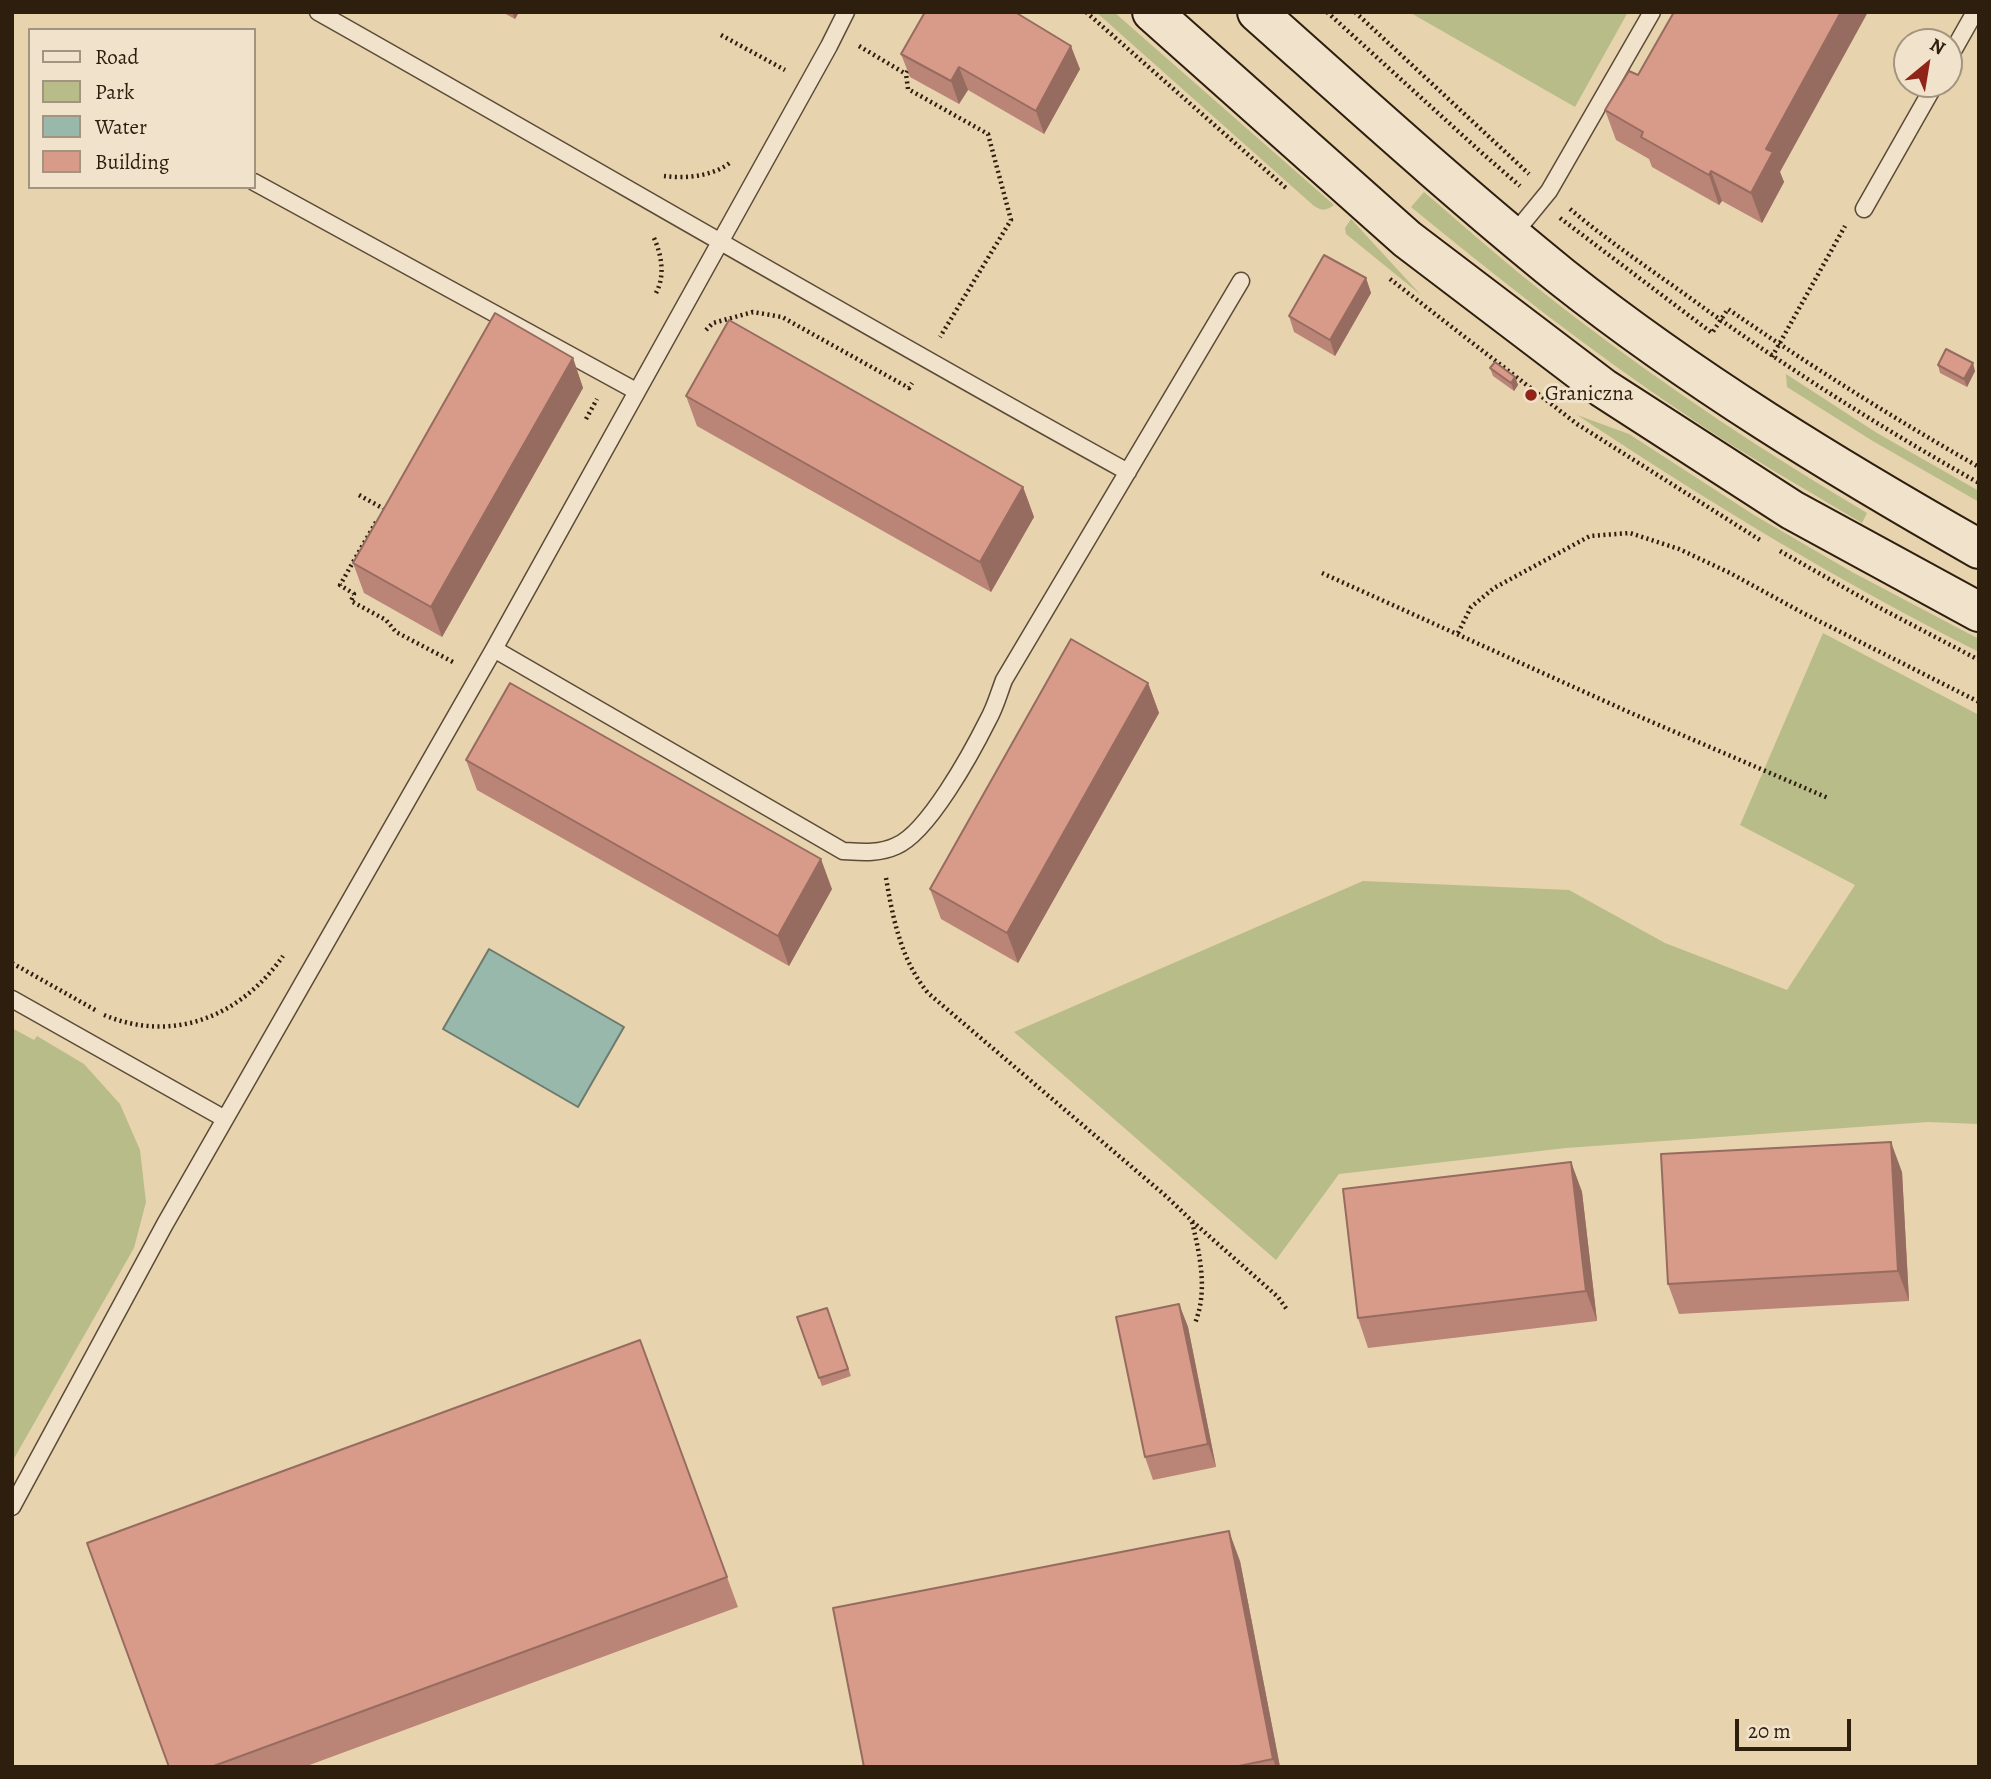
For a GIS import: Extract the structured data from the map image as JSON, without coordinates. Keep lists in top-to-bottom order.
{
  "places": ["Graniczna"],
  "legend": [
    "Road",
    "Park",
    "Water",
    "Building"
  ],
  "scale_bar": "20 m",
  "north": "top right"
}
